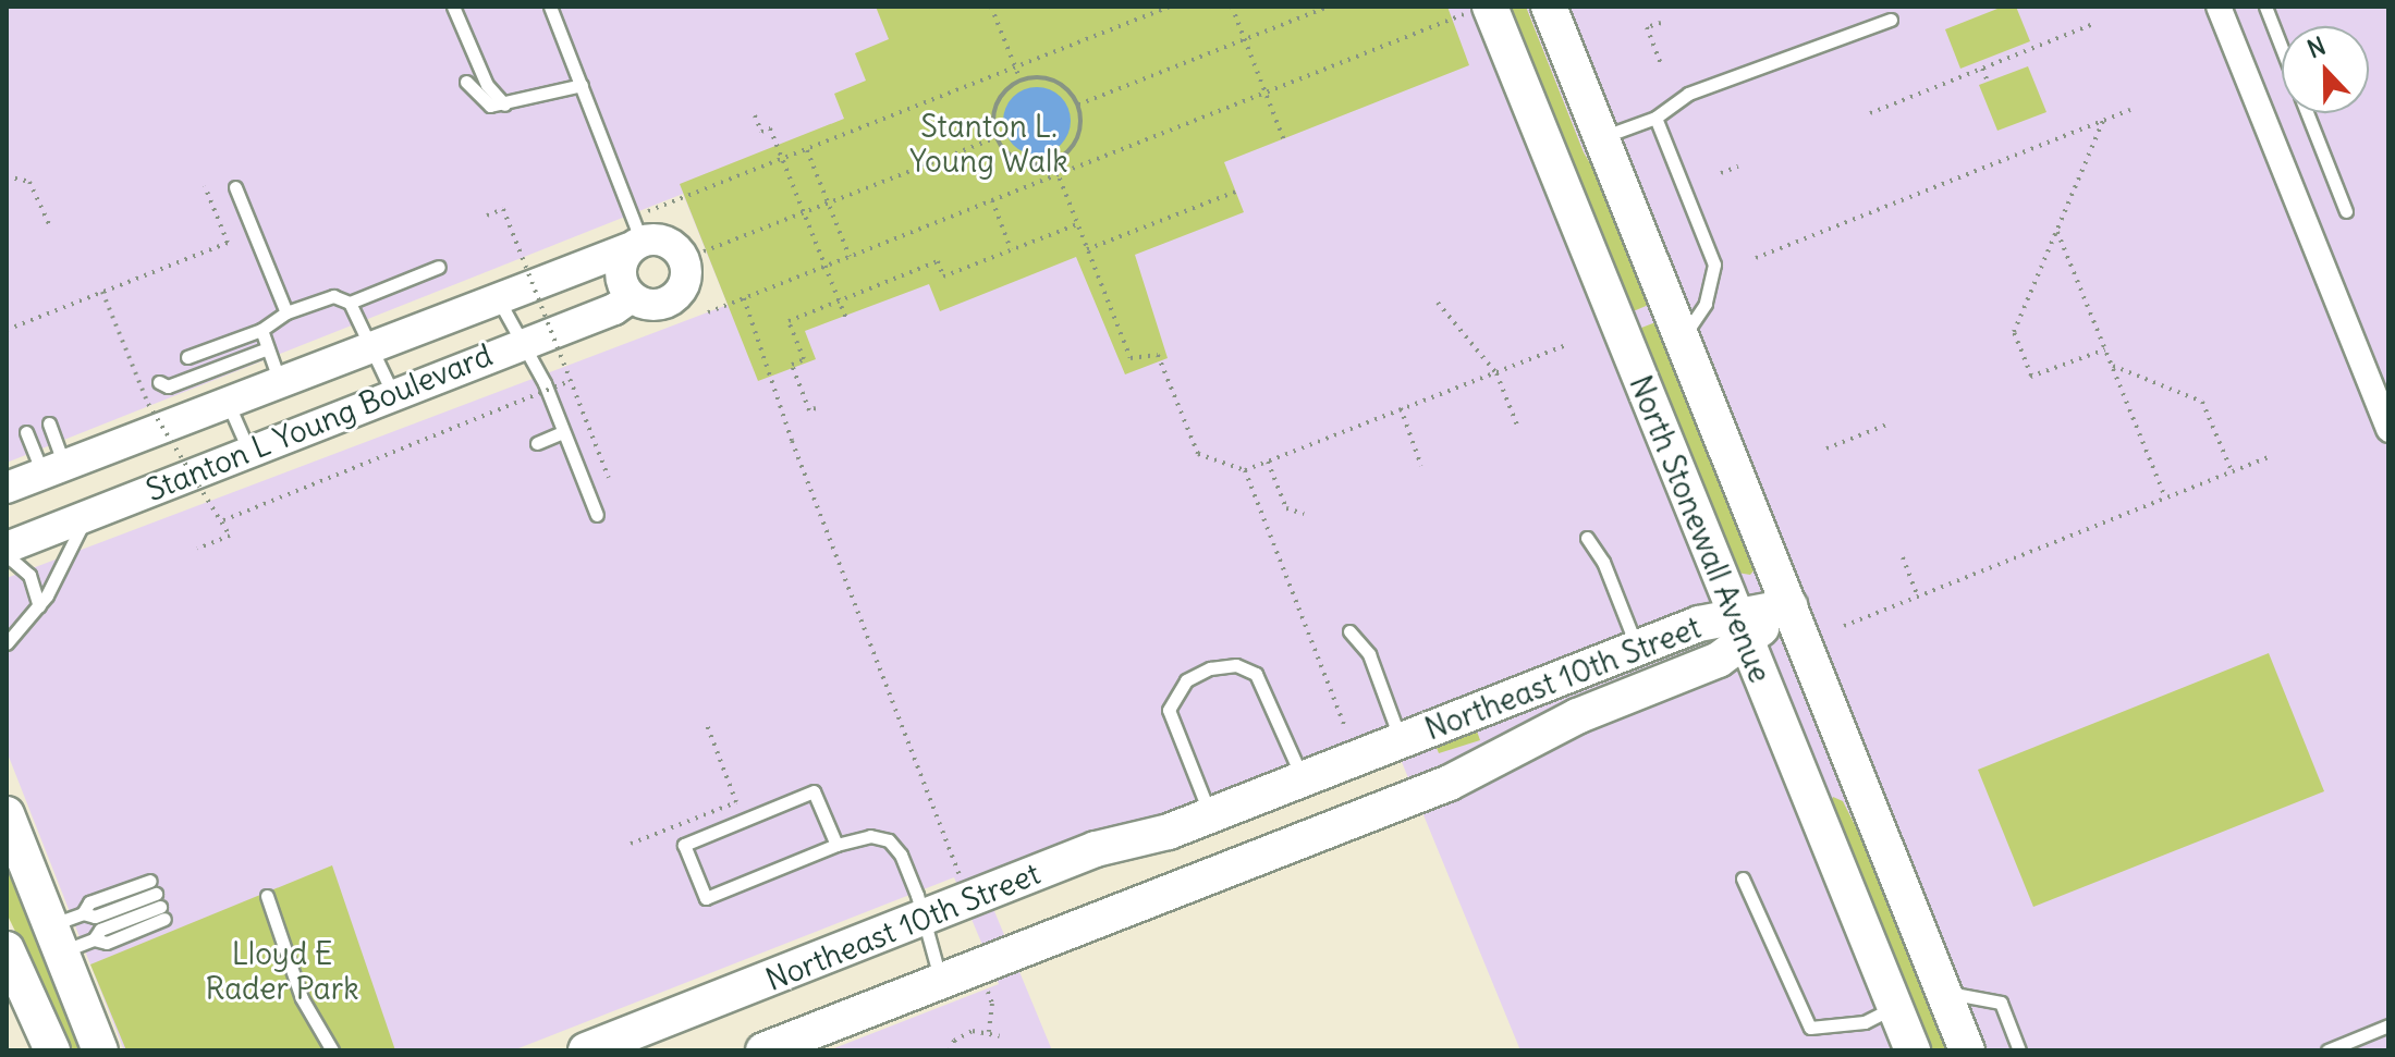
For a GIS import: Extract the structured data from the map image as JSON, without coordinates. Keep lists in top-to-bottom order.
{
  "streets": {
    "main road": ["North Stonewall Avenue", "Northeast 10th Street"],
    "street": ["Stanton L Young Boulevard"]
  },
  "crossings": [
    ["North Stonewall Avenue", "Northeast 10th Street"]
  ],
  "parks": ["Stanton L. Young Walk", "Lloyd E Rader Park"],
  "north": "top"
}
